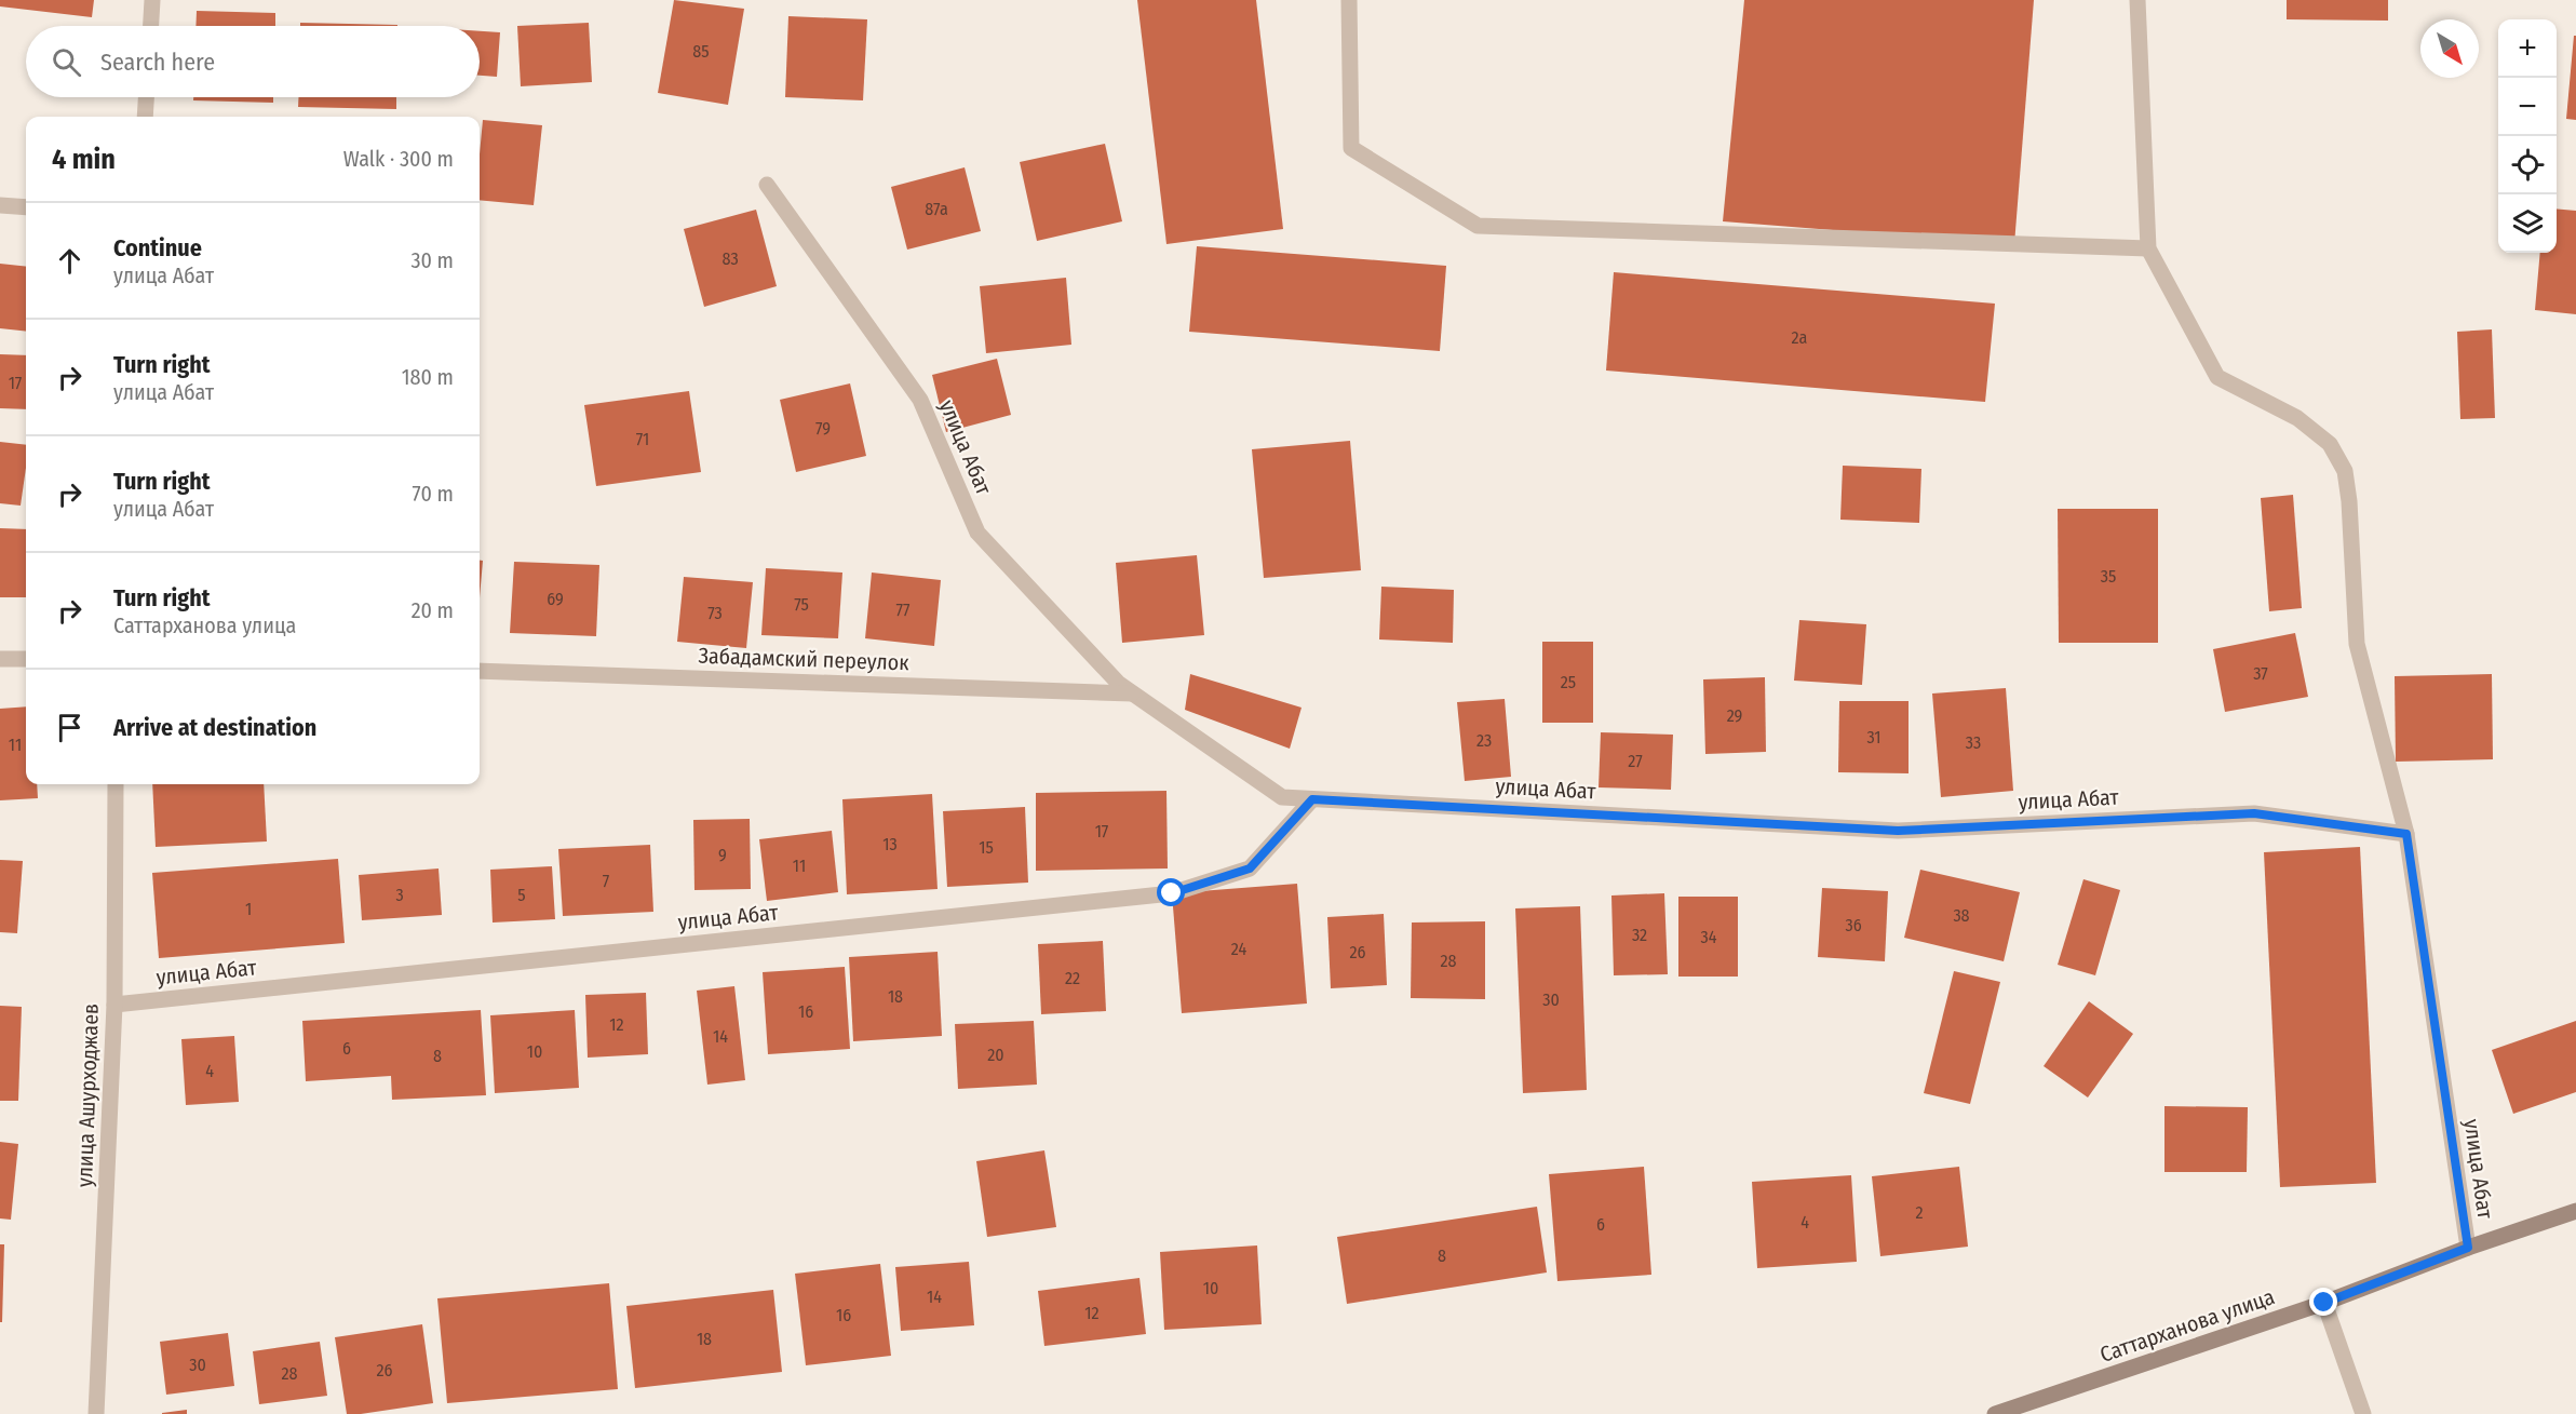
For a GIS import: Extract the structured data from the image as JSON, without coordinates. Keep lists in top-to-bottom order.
{
  "streets": {
    "street": [
      "улица Абат",
      "Забадамский переулок",
      "улица Ашурходжаев",
      "Саттарханова улица"
    ]
  },
  "crossings": [
    ["улица Абат", "Забадамский переулок"],
    ["улица Абат", "улица Ашурходжаев"],
    ["улица Абат", "Саттарханова улица"]
  ],
  "house_numbers": [
    "85",
    "87а",
    "83",
    "2а",
    "17",
    "79",
    "71",
    "35",
    "69",
    "75",
    "77",
    "73",
    "37",
    "25",
    "29",
    "31",
    "23",
    "33",
    "11",
    "27",
    "17",
    "13",
    "15",
    "9",
    "11",
    "7",
    "3",
    "5",
    "1",
    "38",
    "36",
    "32",
    "34",
    "24",
    "26",
    "28",
    "22",
    "18",
    "30",
    "16",
    "12",
    "14",
    "6",
    "10",
    "20",
    "8",
    "4",
    "2",
    "4",
    "6",
    "8",
    "10",
    "14",
    "12",
    "16",
    "18",
    "30",
    "26",
    "28"
  ],
  "north": "bottom right",
  "page": {
    "map_buttons": ["+", "−"],
    "search": "Search here",
    "heading": ["4 min", "Walk · 300 m"],
    "list": [
      ["Continue", "улица Абат", "30 m"],
      ["Turn right", "улица Абат", "180 m"],
      ["Turn right", "улица Абат", "70 m"],
      ["Turn right", "Саттарханова улица", "20 m"],
      "Arrive at destination"
    ]
  }
}
